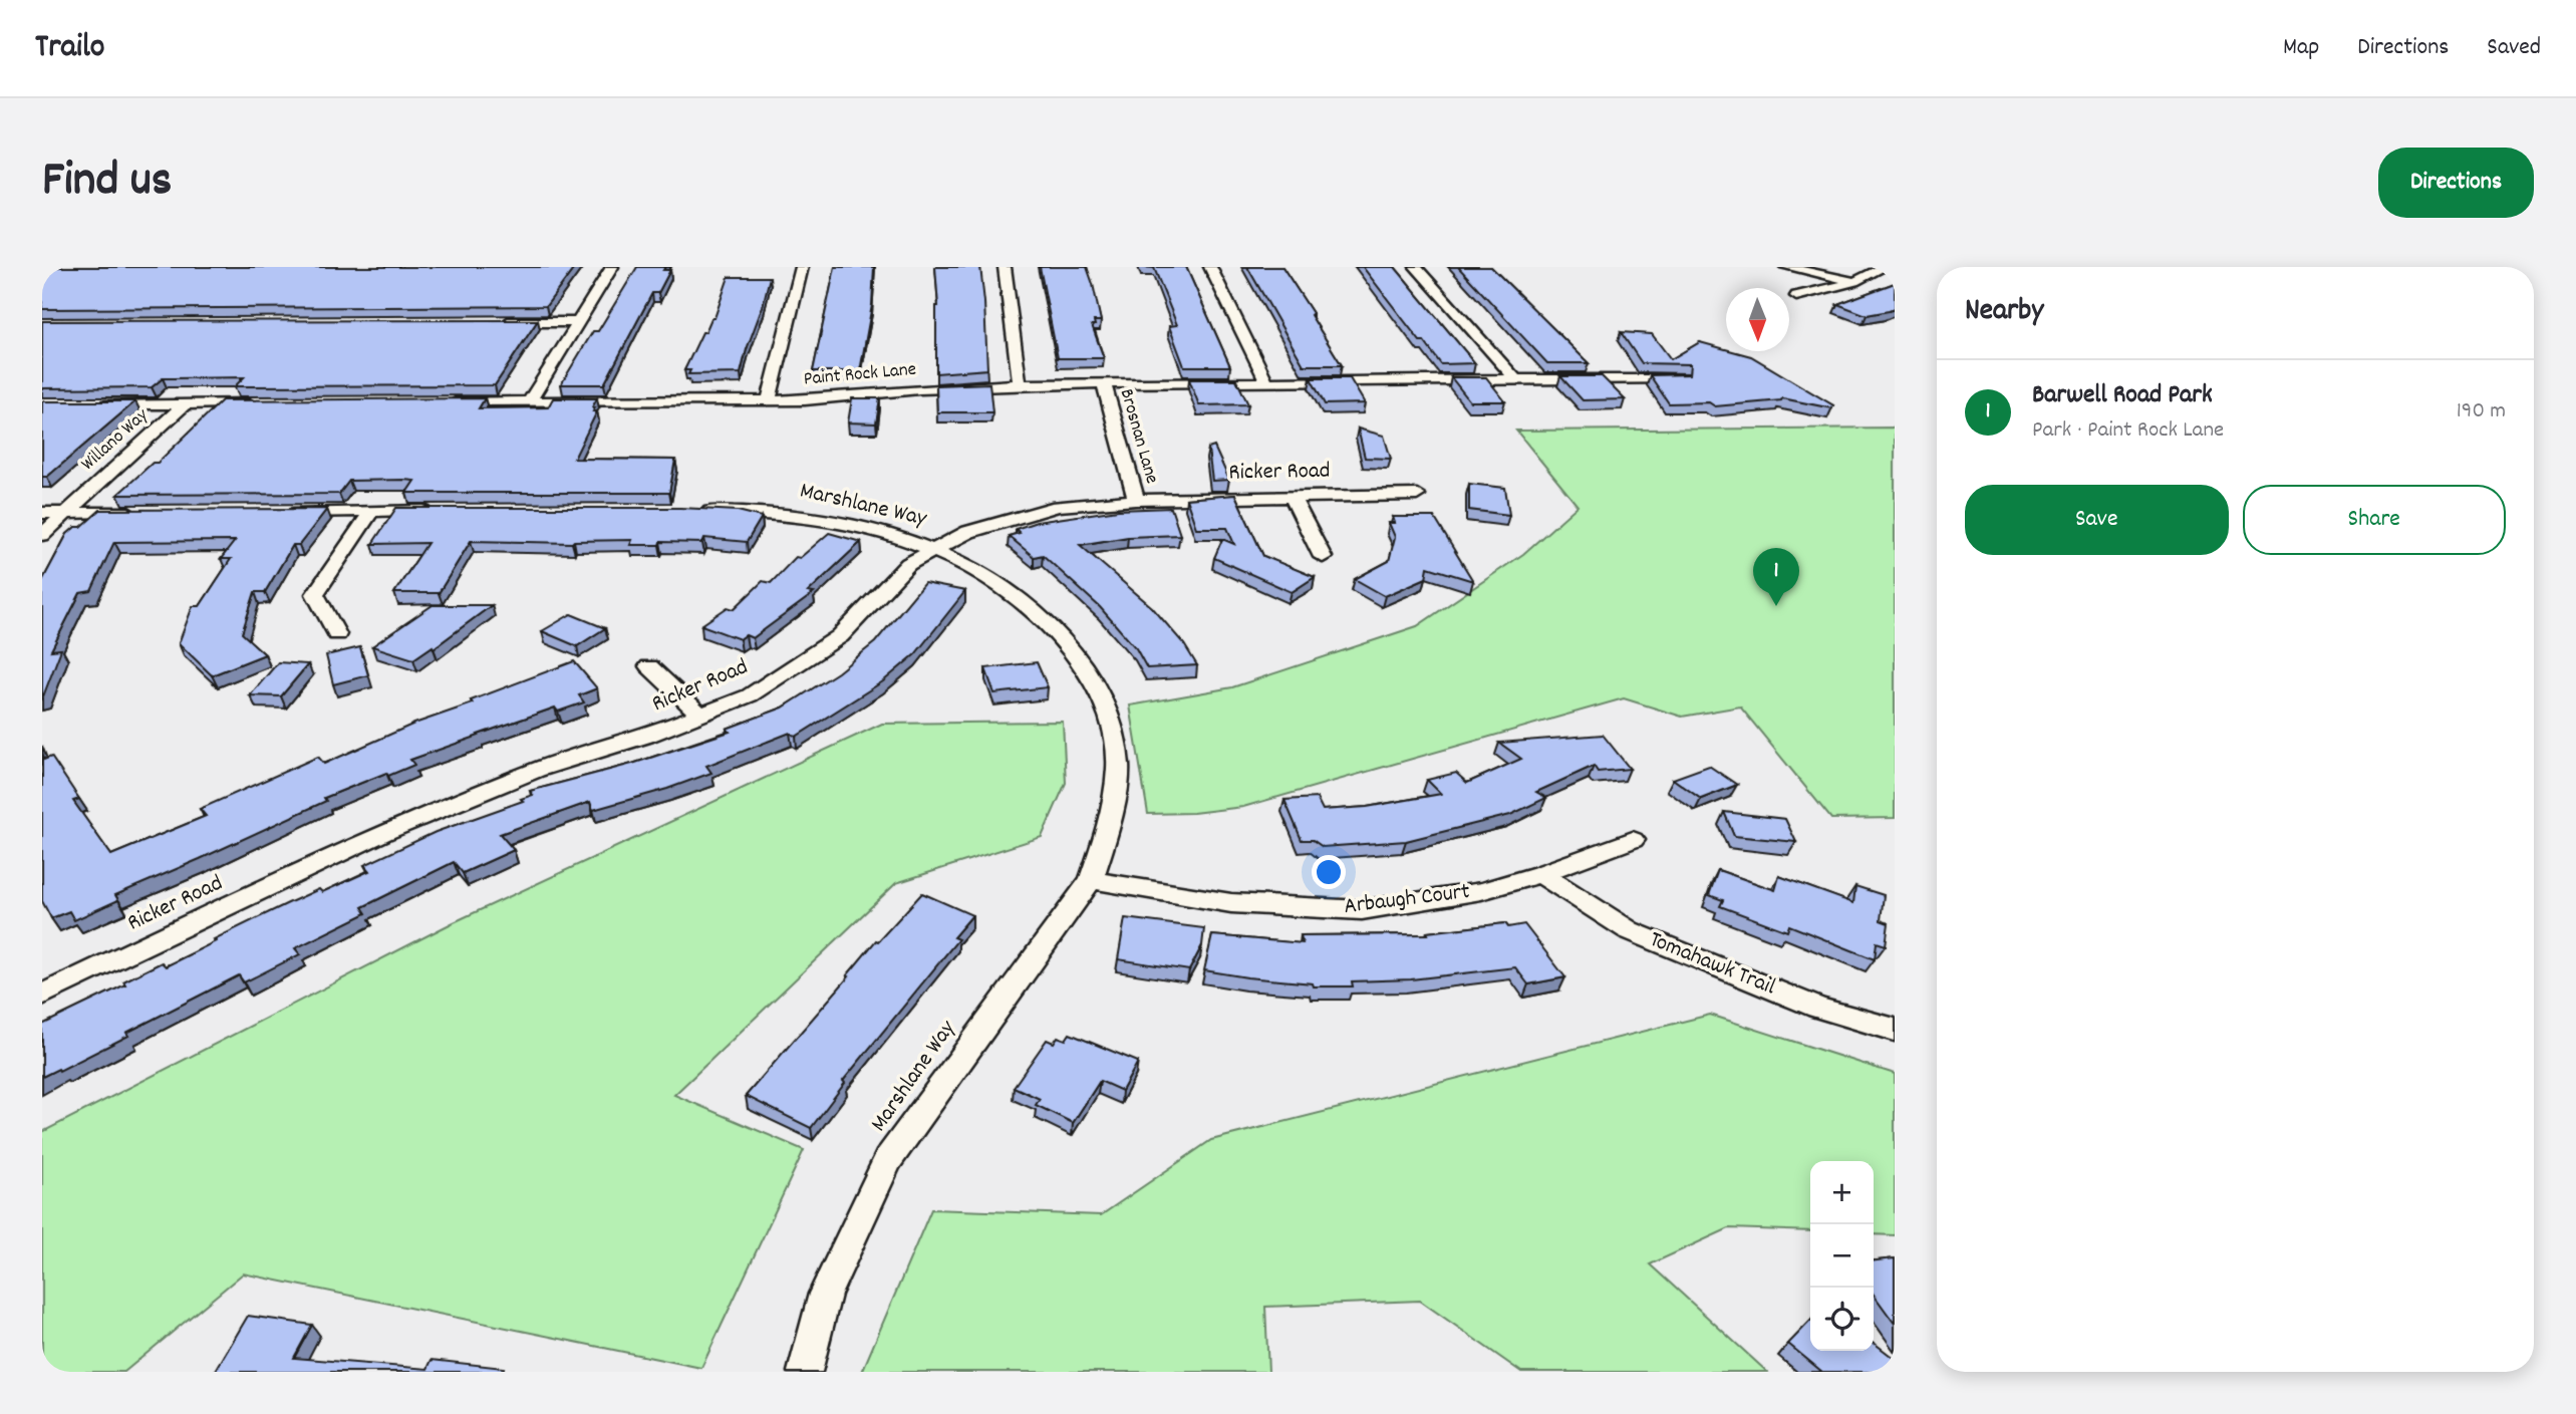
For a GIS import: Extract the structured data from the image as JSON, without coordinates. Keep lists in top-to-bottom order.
{
  "streets": {
    "street": [
      "Paint Rock Lane",
      "Brosnan Lane",
      "Willano Way",
      "Ricker Road",
      "Marshlane Way",
      "Arbaugh Court",
      "Tomahawk Trail"
    ]
  },
  "crossings": [
    ["Paint Rock Lane", "Brosnan Lane"],
    ["Brosnan Lane", "Ricker Road"],
    ["Ricker Road", "Marshlane Way"],
    ["Marshlane Way", "Arbaugh Court"],
    ["Arbaugh Court", "Tomahawk Trail"]
  ],
  "north": "bottom",
  "page": {
    "header": "Trailo",
    "nav": ["Map", "Directions", "Saved"],
    "title": "Find us",
    "buttons": [
      "Directions",
      ["Save", "Share"]
    ],
    "heading": "Nearby",
    "list": [
      {
        "mark": "1",
        "name": "Barwell Road Park",
        "note": "Park · Paint Rock Lane",
        "value": "190 m"
      }
    ],
    "pins": "1",
    "map_buttons": ["+", "−"]
  }
}
